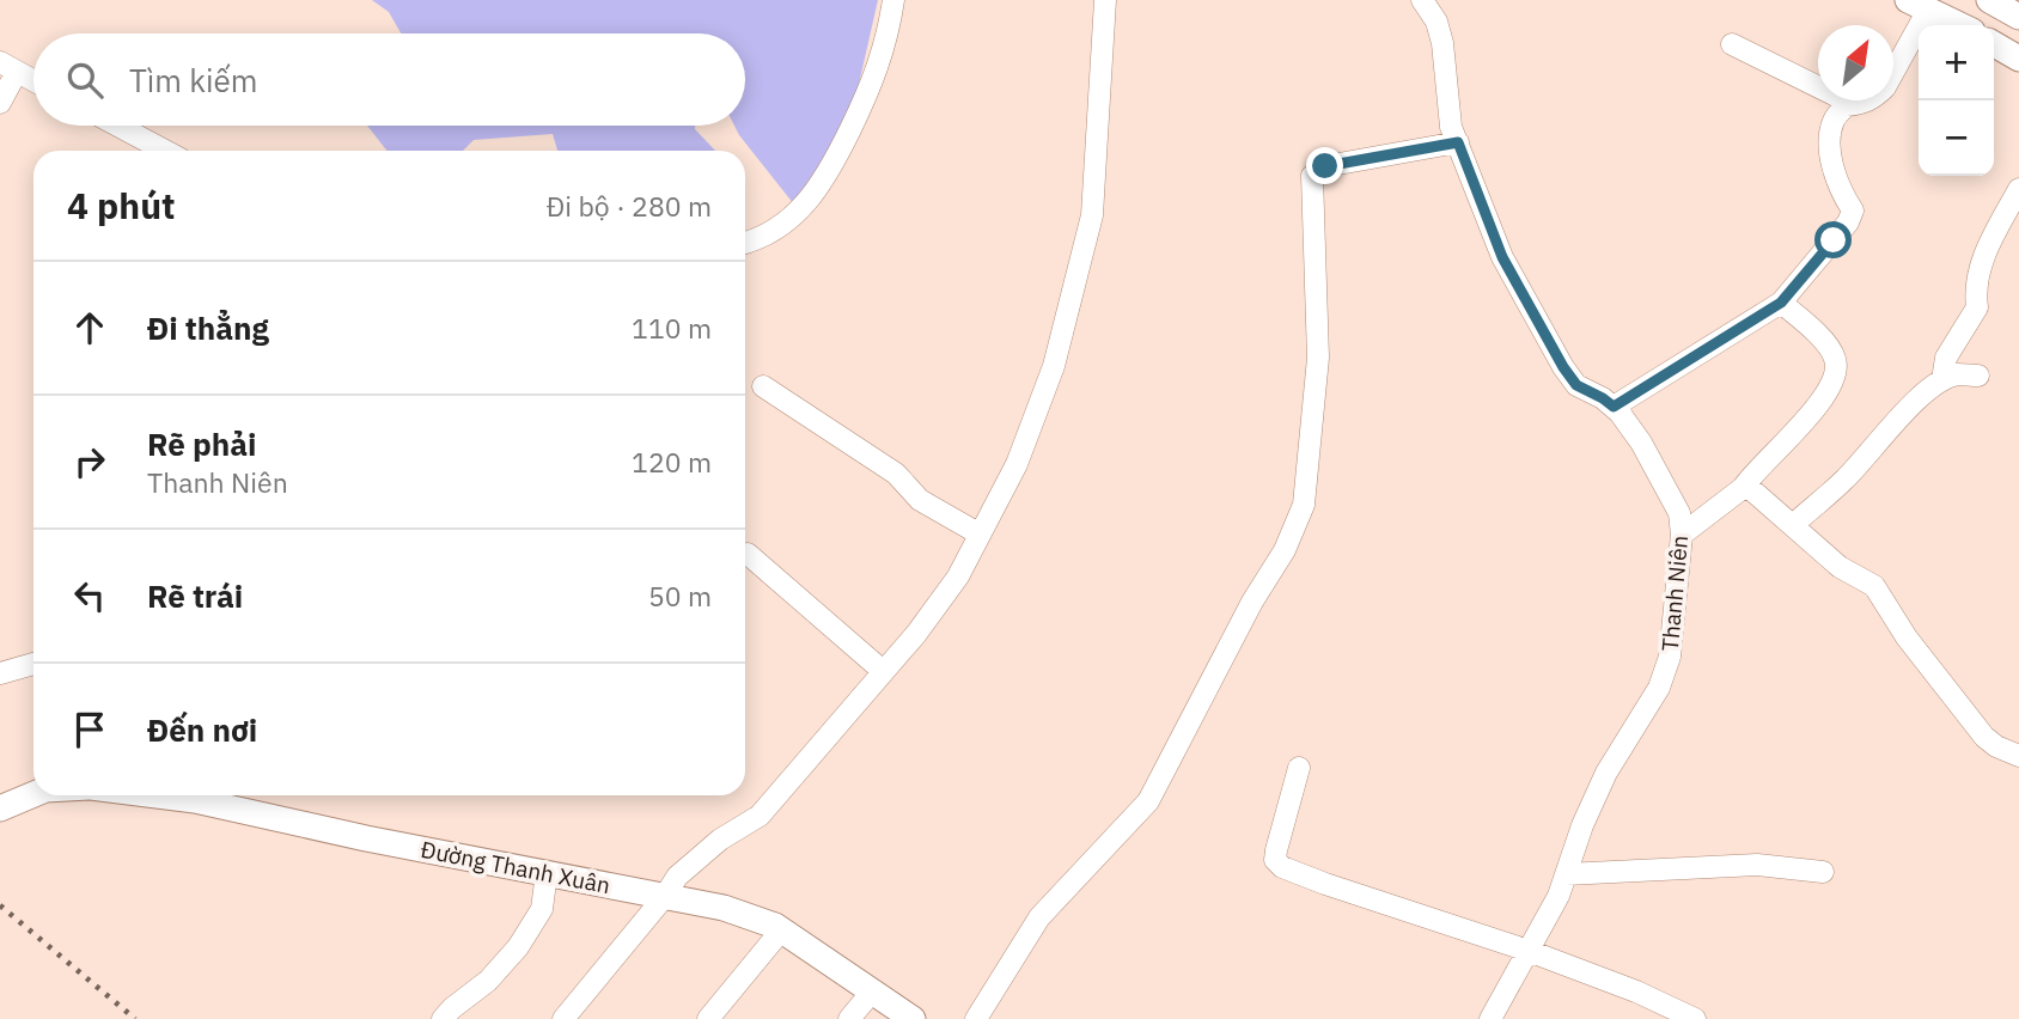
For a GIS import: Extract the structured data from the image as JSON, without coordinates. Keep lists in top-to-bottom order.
{
  "streets": {
    "street": ["Thanh Niên", "Đường Thanh Xuân"]
  },
  "north": "top right",
  "page": {
    "map_buttons": ["+", "−"],
    "search": "Tìm kiếm",
    "heading": ["4 phút", "Đi bộ · 280 m"],
    "list": [
      ["Đi thẳng", "110 m"],
      ["Rẽ phải", "Thanh Niên", "120 m"],
      ["Rẽ trái", "50 m"],
      "Đến nơi"
    ]
  }
}
